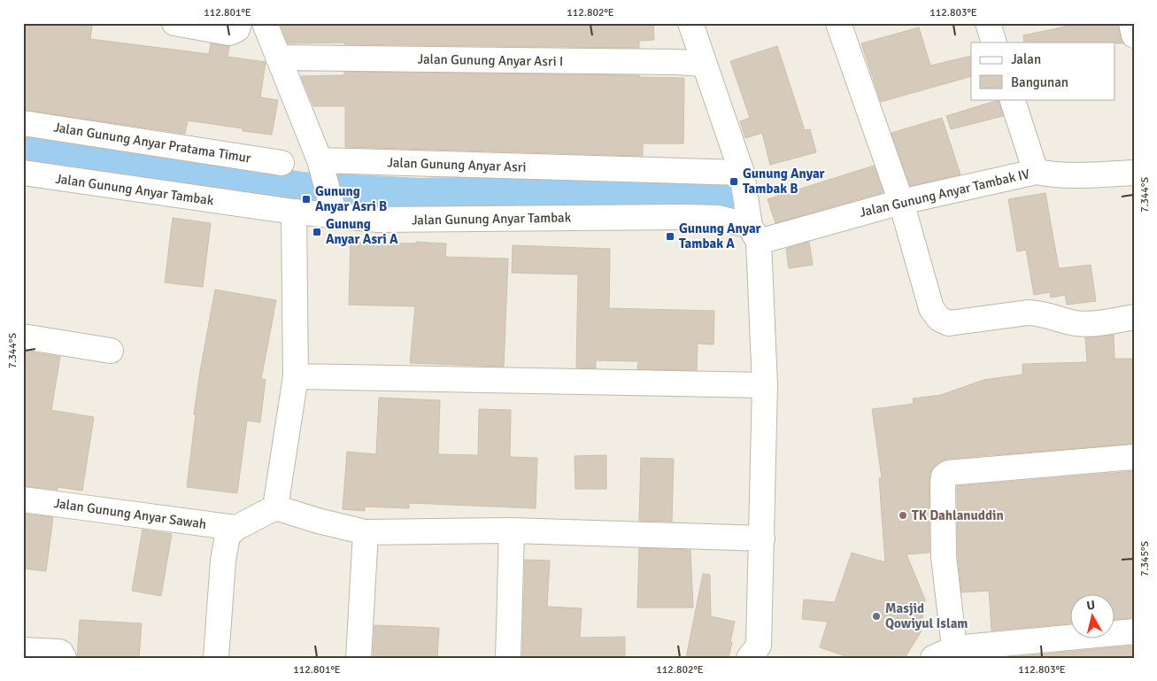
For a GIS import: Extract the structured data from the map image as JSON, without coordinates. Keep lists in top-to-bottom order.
{
  "streets": {
    "street": [
      "Jalan Gunung Anyar Asri I",
      "Jalan Gunung Anyar Pratama Timur",
      "Jalan Gunung Anyar Asri",
      "Jalan Gunung Anyar Tambak",
      "Jalan Gunung Anyar Tambak IV",
      "Jalan Gunung Anyar Sawah"
    ]
  },
  "crossings": [
    ["Jalan Gunung Anyar Tambak", "Jalan Gunung Anyar Tambak IV"]
  ],
  "places": {
    "transit": [
      "Gunung Anyar Tambak B",
      "Gunung Anyar Asri B",
      "Gunung Anyar Asri A",
      "Gunung Anyar Tambak A"
    ],
    "other": ["TK Dahlanuddin", "Masjid Qowiyul Islam"]
  },
  "legend": ["Jalan", "Bangunan"],
  "north": "top",
  "coordinates": [
    "112.801°E",
    "112.802°E",
    "112.803°E",
    "7.344°S",
    "7.345°S"
  ]
}
